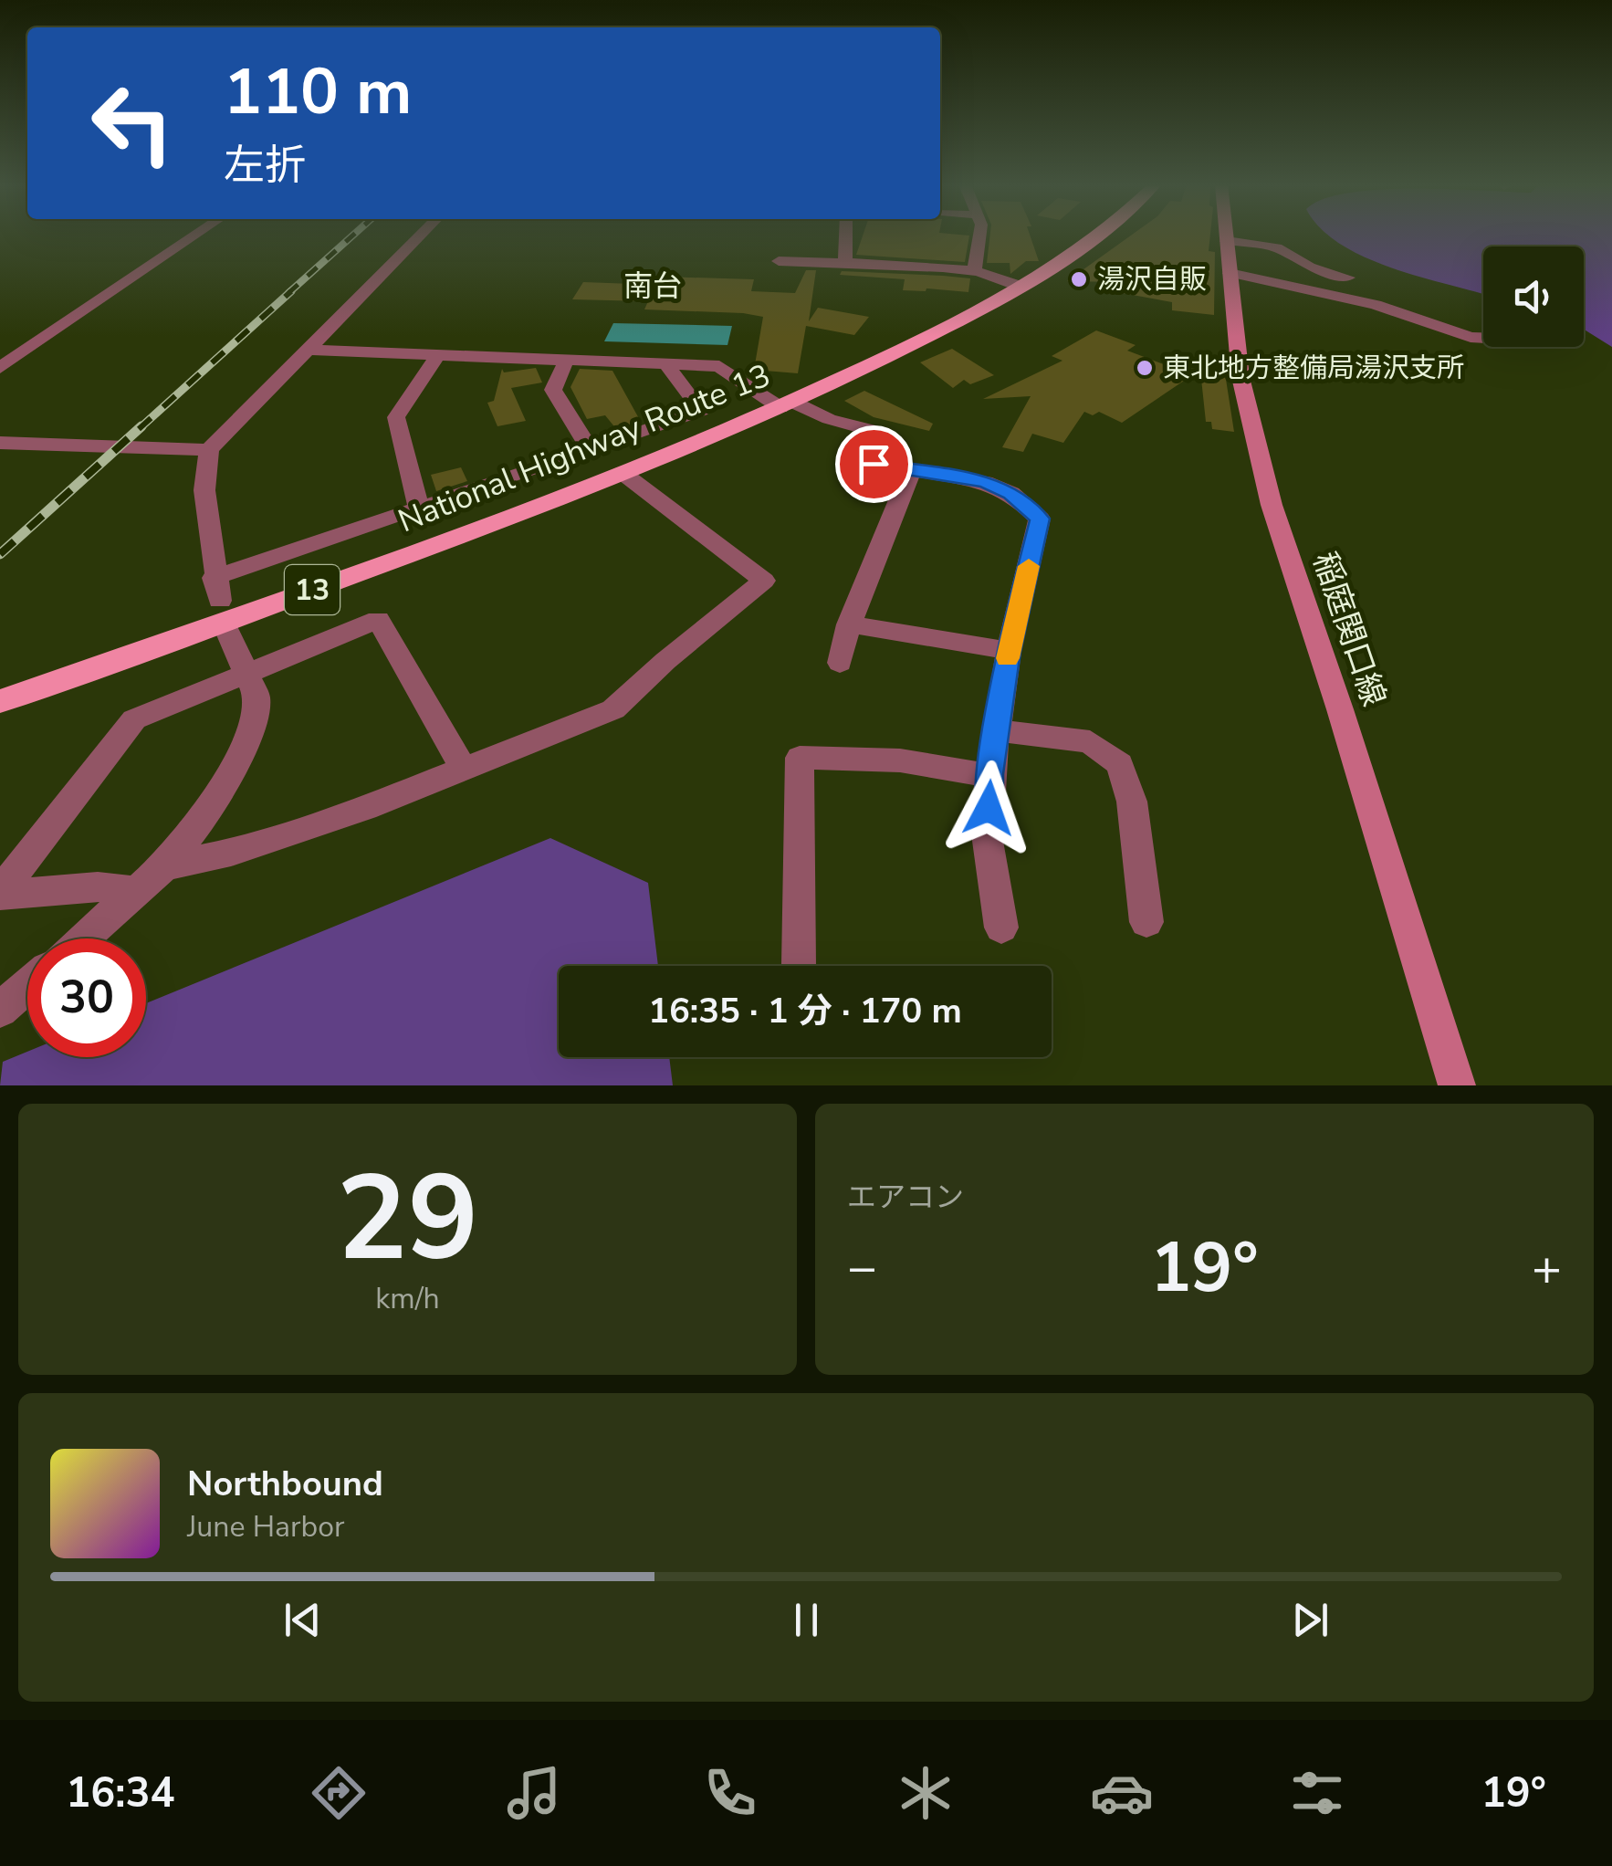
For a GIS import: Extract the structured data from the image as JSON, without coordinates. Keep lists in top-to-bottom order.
{
  "streets": {
    "highway": ["National Highway Route 13", "13"],
    "main road": ["稲庭関口線"]
  },
  "districts": ["南台"],
  "places": ["湯沢自販", "東北地方整備局湯沢支所"],
  "page": {
    "turn": ["110 m", "左折"],
    "limit": "30",
    "trip": "16:35 · 1 分 · 170 m",
    "tile": [
      ["29", "km/h"],
      "エアコン"
    ],
    "heat": ["−", "19°", "+"],
    "song": ["Northbound", "June Harbor"],
    "tabs": ["16:34", "19°"]
  }
}
